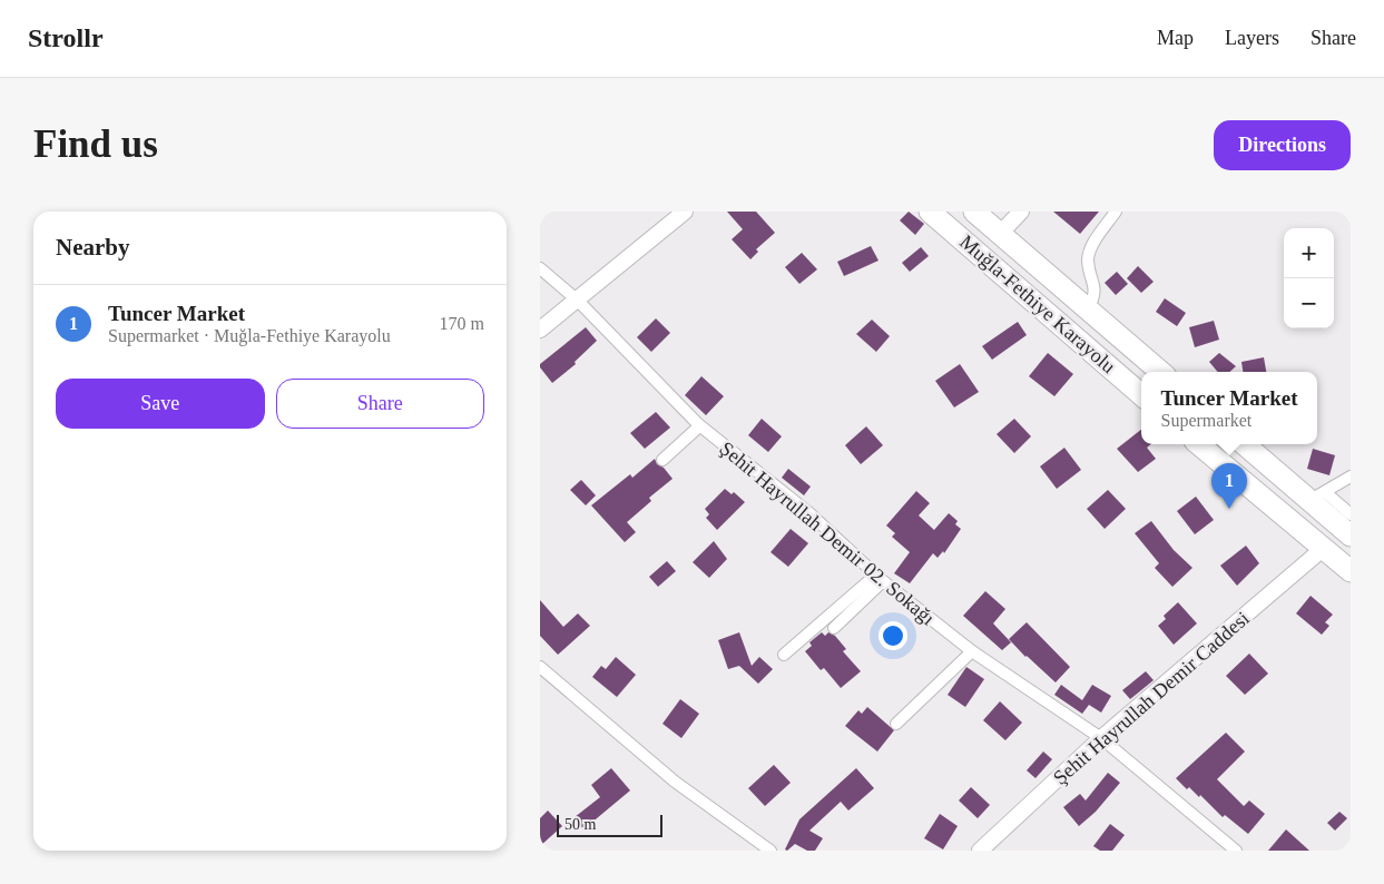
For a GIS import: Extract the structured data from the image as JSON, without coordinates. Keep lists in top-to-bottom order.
{
  "streets": {
    "highway": ["Muğla-Fethiye Karayolu"],
    "street": ["Şehit Hayrullah Demir 02. Sokağı", "Şehit Hayrullah Demir Caddesi"]
  },
  "crossings": [
    ["Şehit Hayrullah Demir 02. Sokağı", "Şehit Hayrullah Demir Caddesi"]
  ],
  "scale_bar": "50 m",
  "page": {
    "header": "Strollr",
    "nav": ["Map", "Layers", "Share"],
    "buttons": [
      "Directions",
      ["Save", "Share"]
    ],
    "title": "Find us",
    "heading": "Nearby",
    "map_buttons": ["+", "−"],
    "list": [
      {
        "mark": "1",
        "name": "Tuncer Market",
        "note": "Supermarket · Muğla-Fethiye Karayolu",
        "value": "170 m"
      }
    ],
    "popup": ["Tuncer Market", "Supermarket"],
    "pins": "1",
    "scale": "50 m"
  }
}
